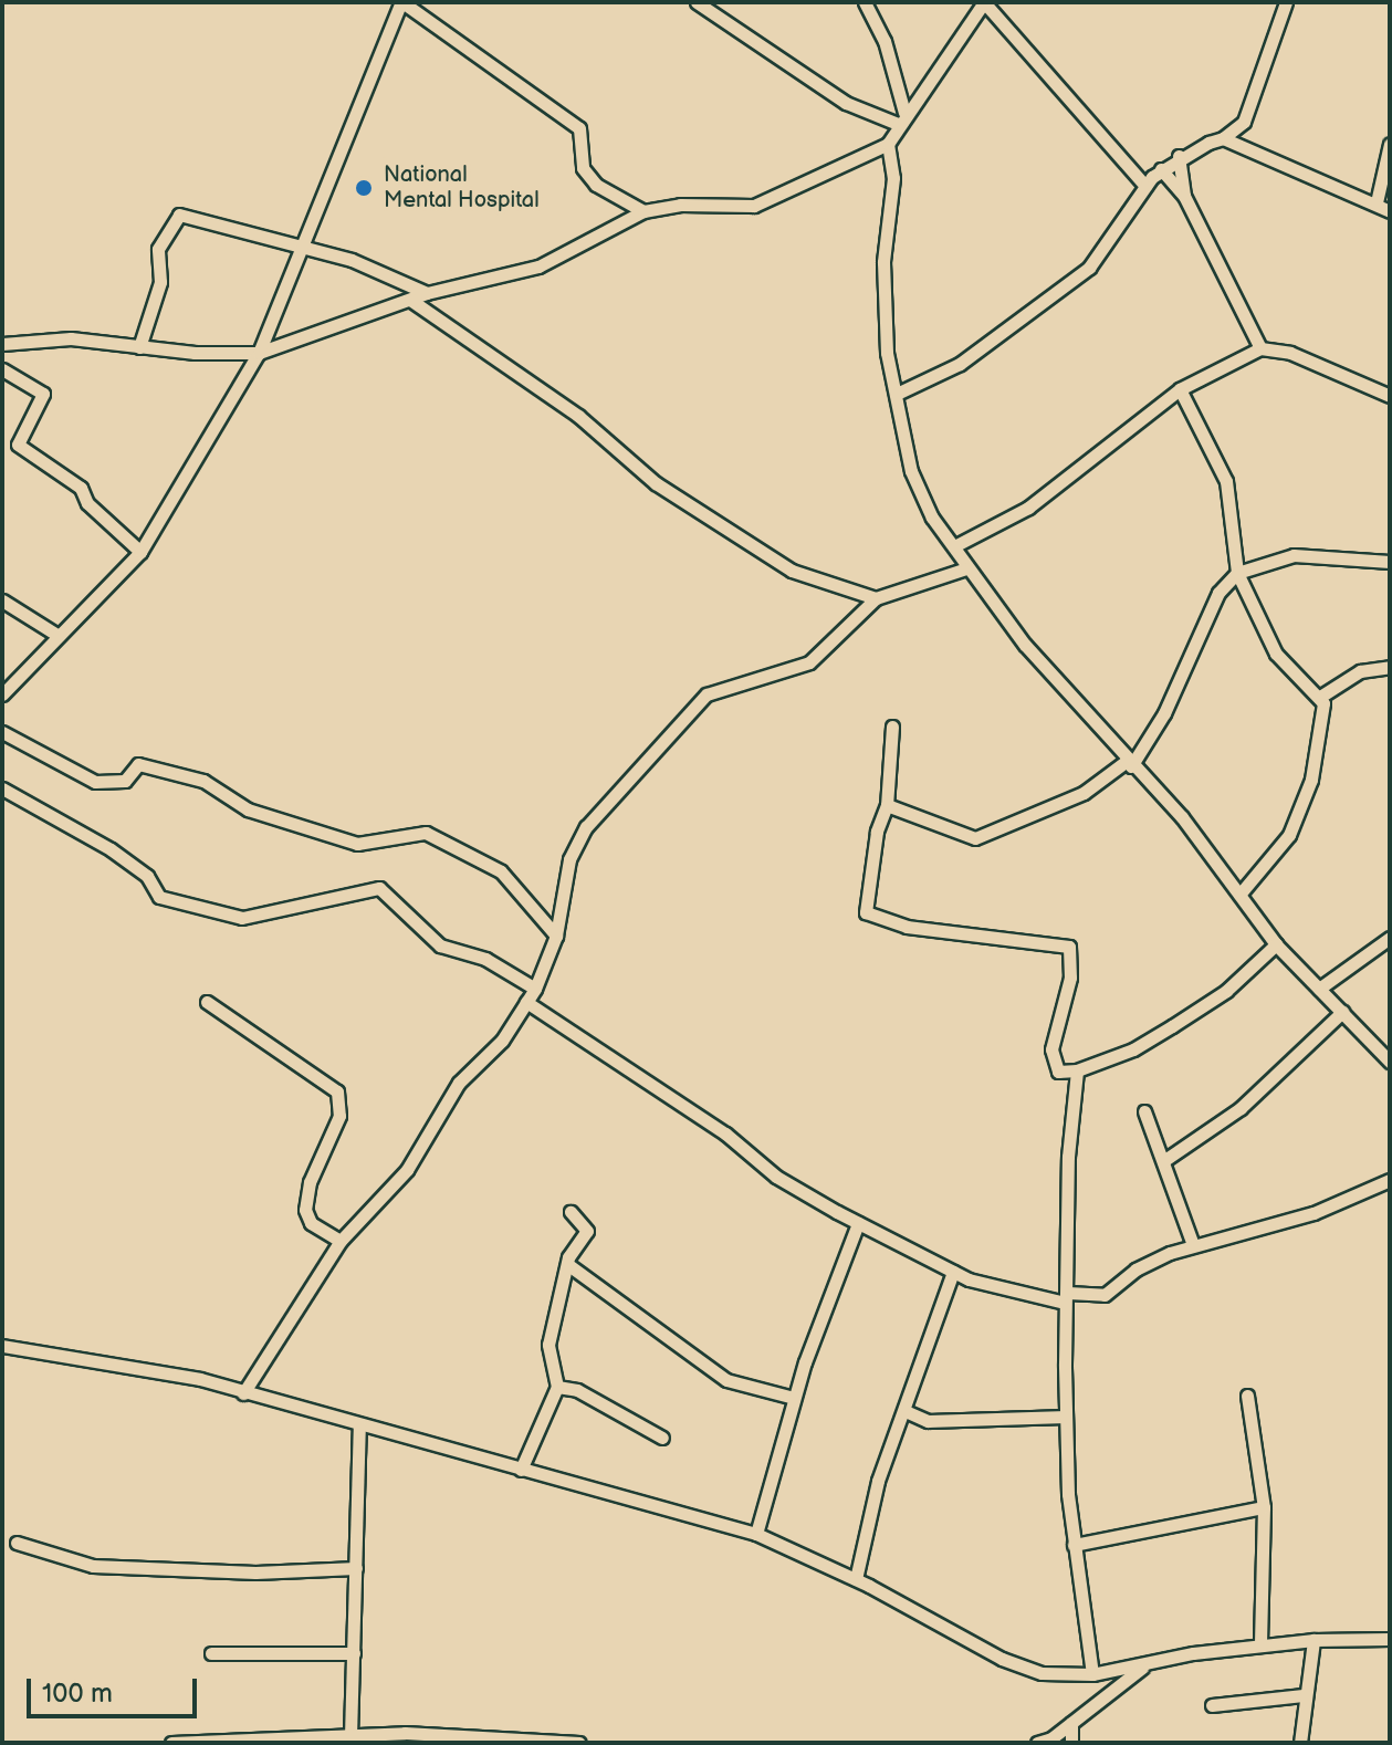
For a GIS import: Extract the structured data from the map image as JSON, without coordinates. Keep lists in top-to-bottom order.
{
  "places": ["National Mental Hospital"],
  "scale_bar": "100 m"
}
